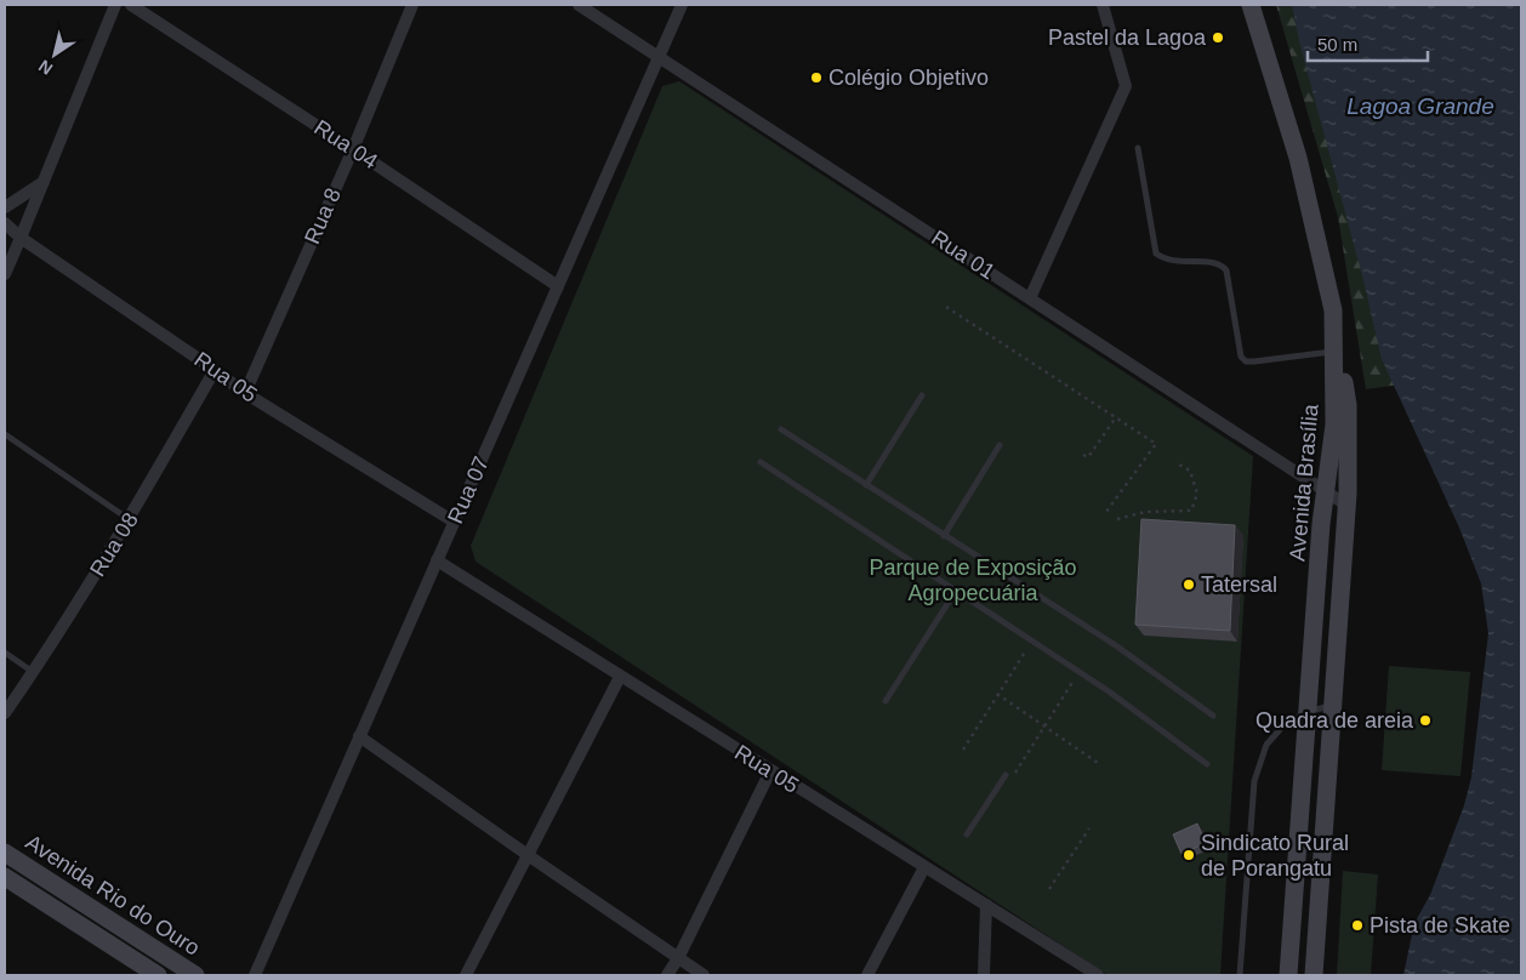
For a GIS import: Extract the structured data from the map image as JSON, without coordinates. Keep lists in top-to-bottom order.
{
  "streets": {
    "main road": ["Avenida Brasília", "Avenida Rio do Ouro"],
    "street": [
      "Rua 04",
      "Rua 8",
      "Rua 01",
      "Rua 05",
      "Rua 07",
      "Rua 08"
    ]
  },
  "crossings": [
    ["Rua 04", "Rua 8"],
    ["Rua 04", "Rua 07"],
    ["Rua 8", "Rua 05"],
    ["Rua 01", "Avenida Brasília"],
    ["Rua 01", "Rua 07"],
    ["Rua 05", "Rua 07"],
    ["Rua 05", "Rua 08"]
  ],
  "water": ["Lagoa Grande"],
  "parks": ["Parque de Exposição Agropecuária"],
  "places": [
    "Pastel da Lagoa",
    "Colégio Objetivo",
    "Tatersal",
    "Quadra de areia",
    "Sindicato Rural de Porangatu",
    "Pista de Skate"
  ],
  "scale_bar": "50 m",
  "north": "bottom left"
}
